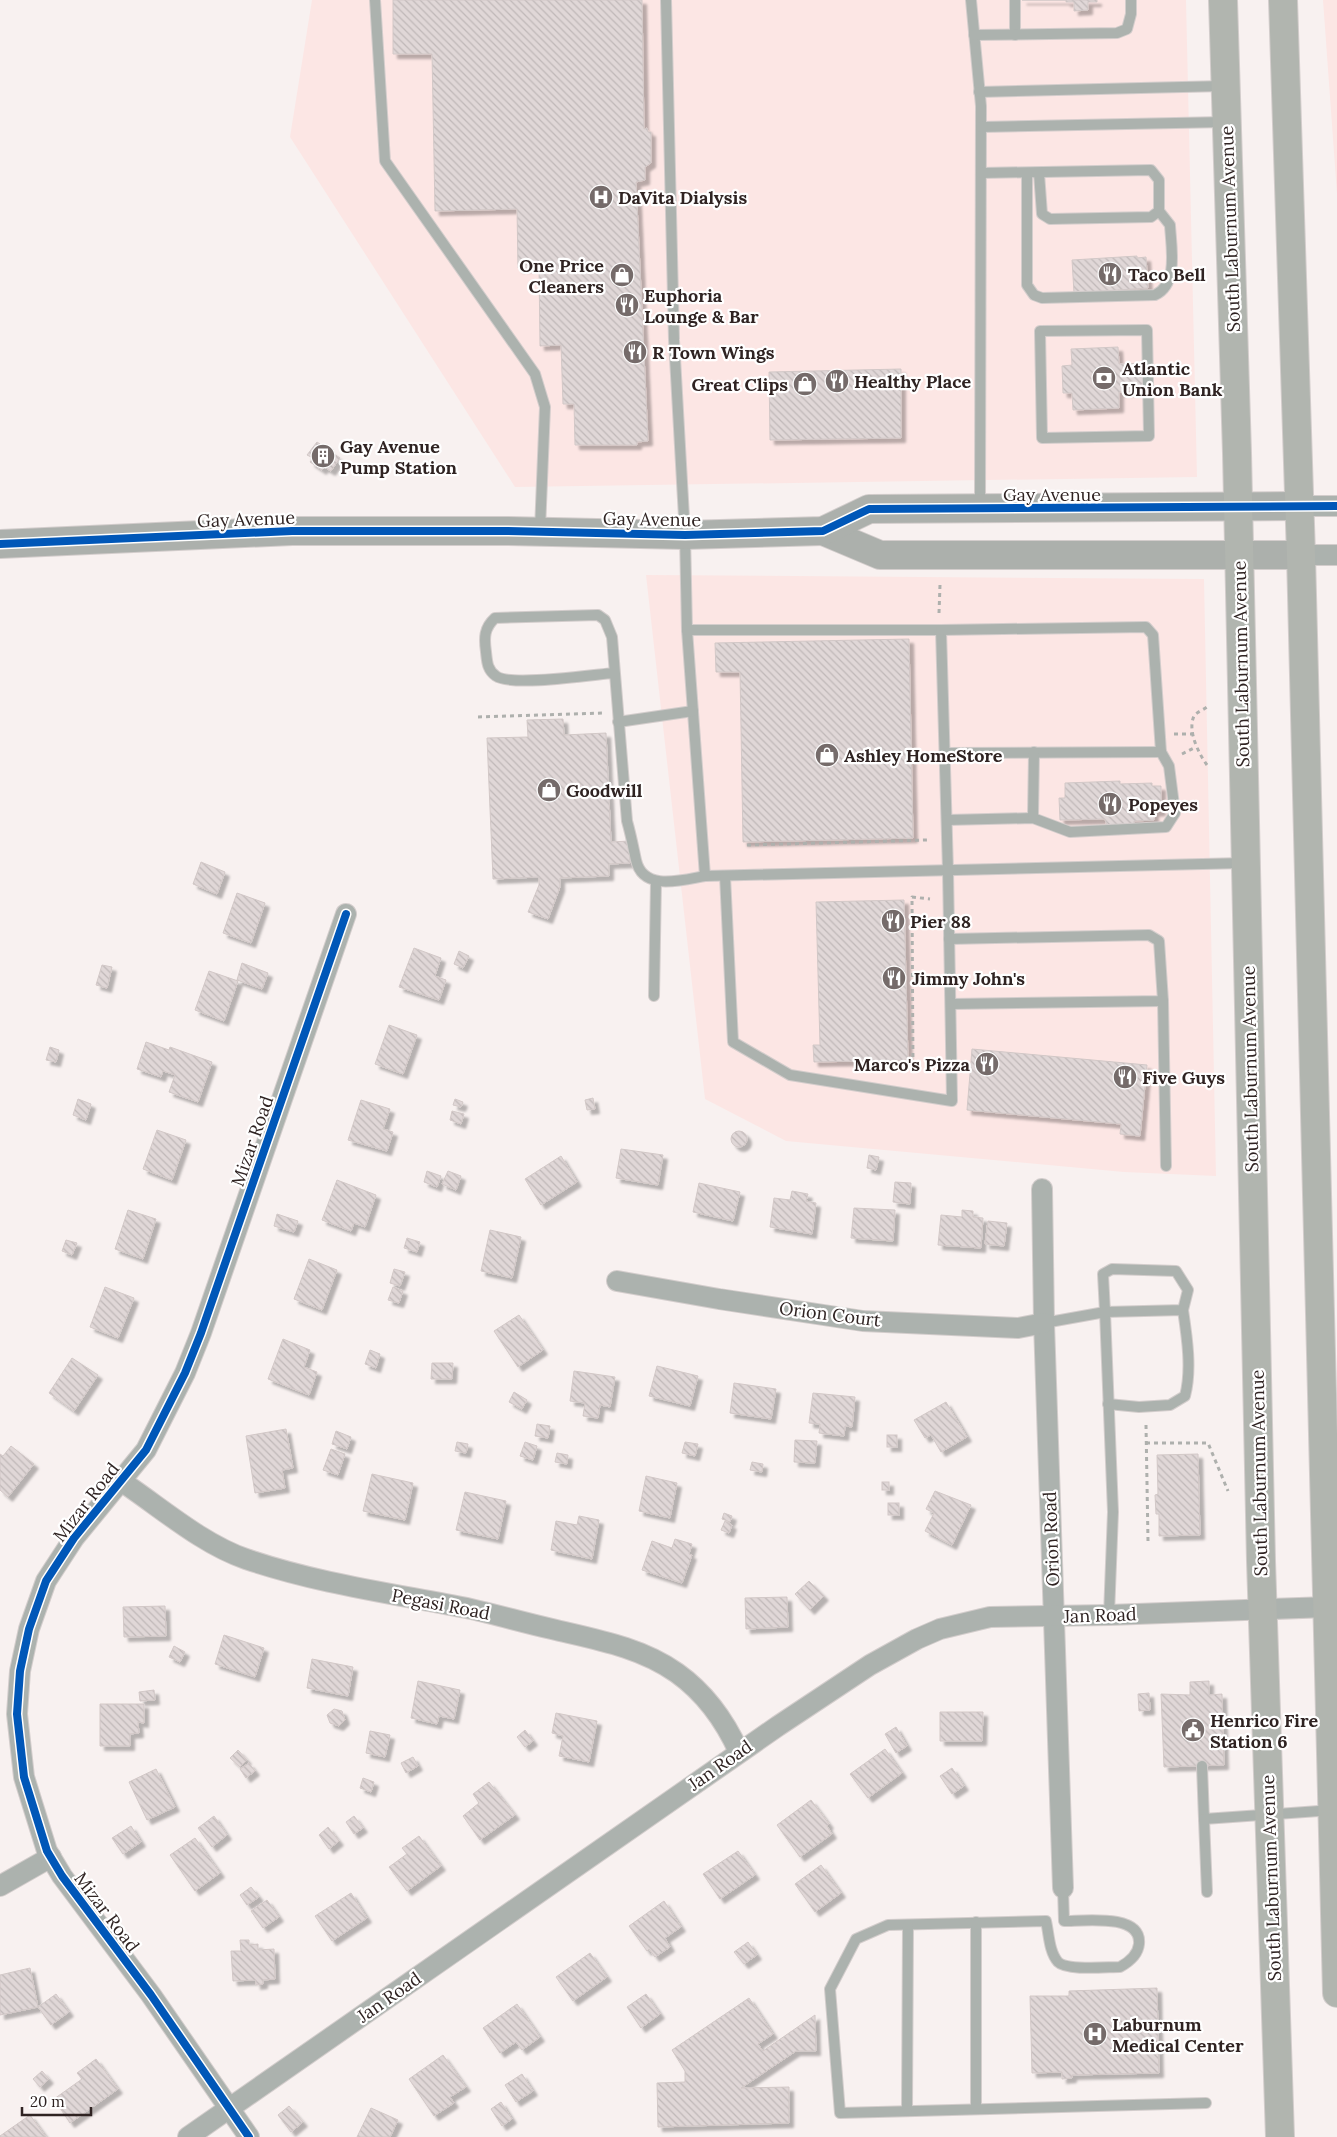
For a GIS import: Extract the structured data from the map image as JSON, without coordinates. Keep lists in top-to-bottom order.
{
  "streets": {
    "main road": ["South Laburnum Avenue"],
    "street": [
      "Gay Avenue",
      "Mizar Road",
      "Orion Court",
      "Orion Road",
      "Pegasi Road",
      "Jan Road"
    ]
  },
  "crossings": [
    ["South Laburnum Avenue", "Gay Avenue"],
    ["South Laburnum Avenue", "Jan Road"],
    ["Mizar Road", "Pegasi Road"],
    ["Mizar Road", "Jan Road"],
    ["Orion Court", "Orion Road"],
    ["Orion Road", "Jan Road"],
    ["Pegasi Road", "Jan Road"]
  ],
  "places": {
    "hospital": ["DaVita Dialysis", "Laburnum Medical Center"],
    "restaurant": [
      "Taco Bell",
      "Euphoria Lounge & Bar",
      "R Town Wings",
      "Healthy Place",
      "Popeyes",
      "Pier 88",
      "Jimmy John's",
      "Marco's Pizza",
      "Five Guys"
    ],
    "shop": [
      "One Price Cleaners",
      "Great Clips",
      "Ashley HomeStore",
      "Goodwill"
    ],
    "bank": ["Atlantic Union Bank"],
    "building": ["Gay Avenue Pump Station"],
    "public building": ["Henrico Fire Station 6"]
  },
  "scale_bar": "20 m"
}
